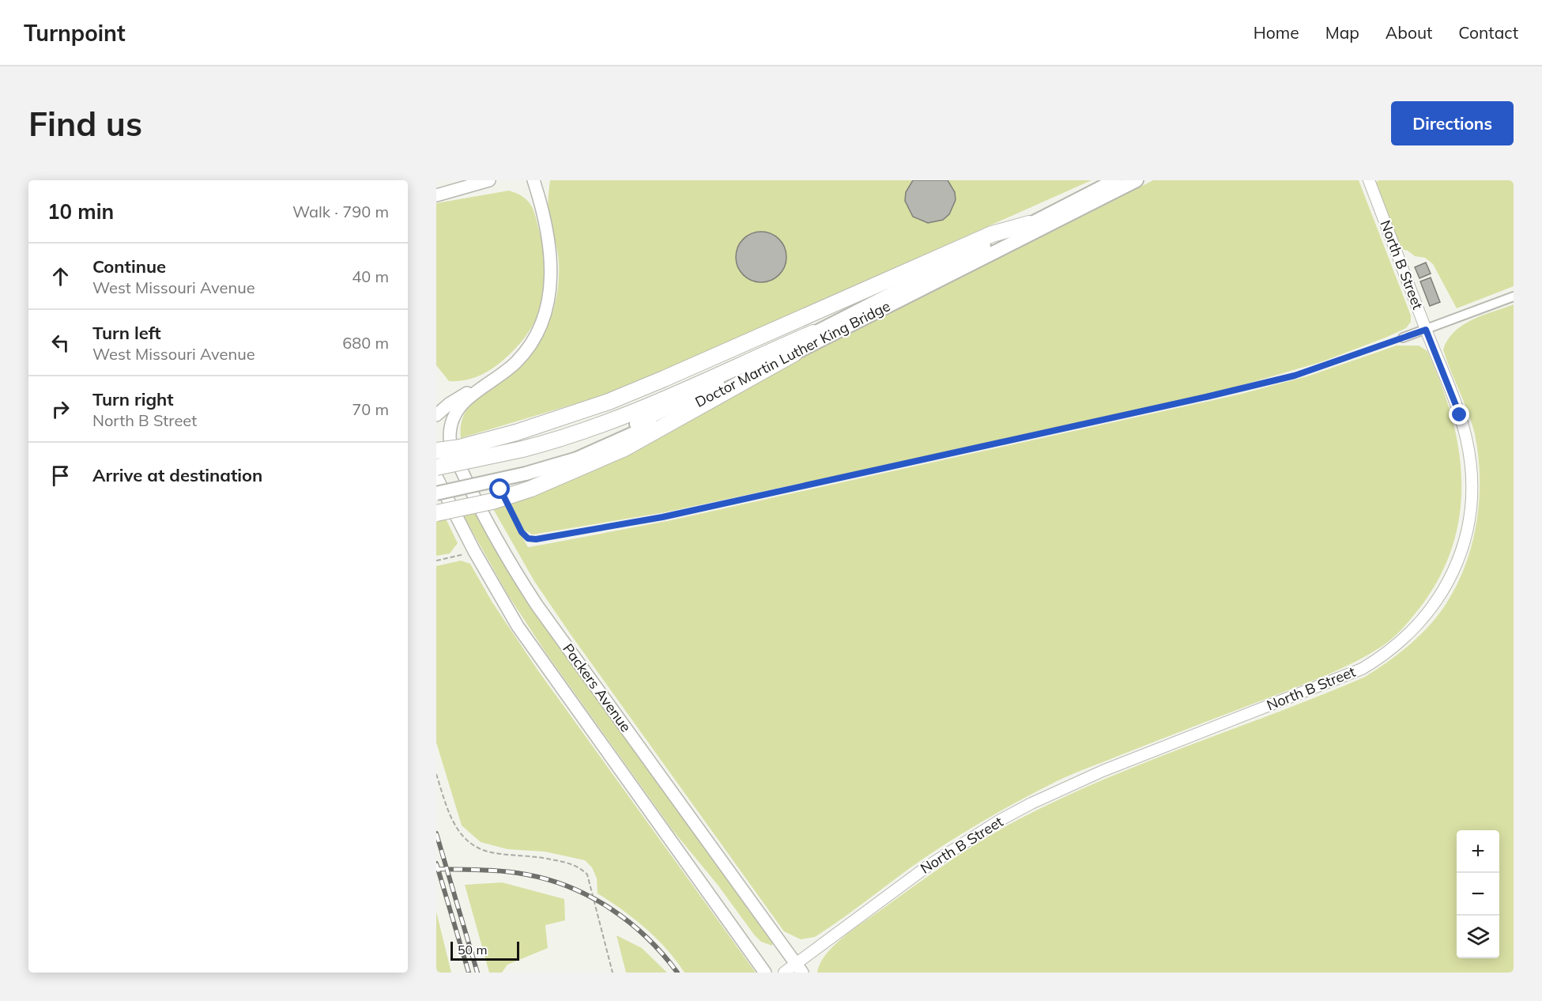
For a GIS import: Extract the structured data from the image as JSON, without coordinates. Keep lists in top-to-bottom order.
{
  "streets": {
    "main road": ["Doctor Martin Luther King Bridge", "Packers Avenue"],
    "street": ["North B Street"]
  },
  "crossings": [
    ["North B Street", "Packers Avenue"]
  ],
  "scale_bar": "50 m",
  "page": {
    "header": "Turnpoint",
    "nav": [
      "Home",
      "Map",
      "About",
      "Contact"
    ],
    "buttons": "Directions",
    "title": "Find us",
    "heading": ["10 min", "Walk · 790 m"],
    "list": [
      ["Continue", "West Missouri Avenue", "40 m"],
      ["Turn left", "West Missouri Avenue", "680 m"],
      ["Turn right", "North B Street", "70 m"],
      "Arrive at destination"
    ],
    "map_buttons": ["+", "−"],
    "scale": "50 m"
  }
}
